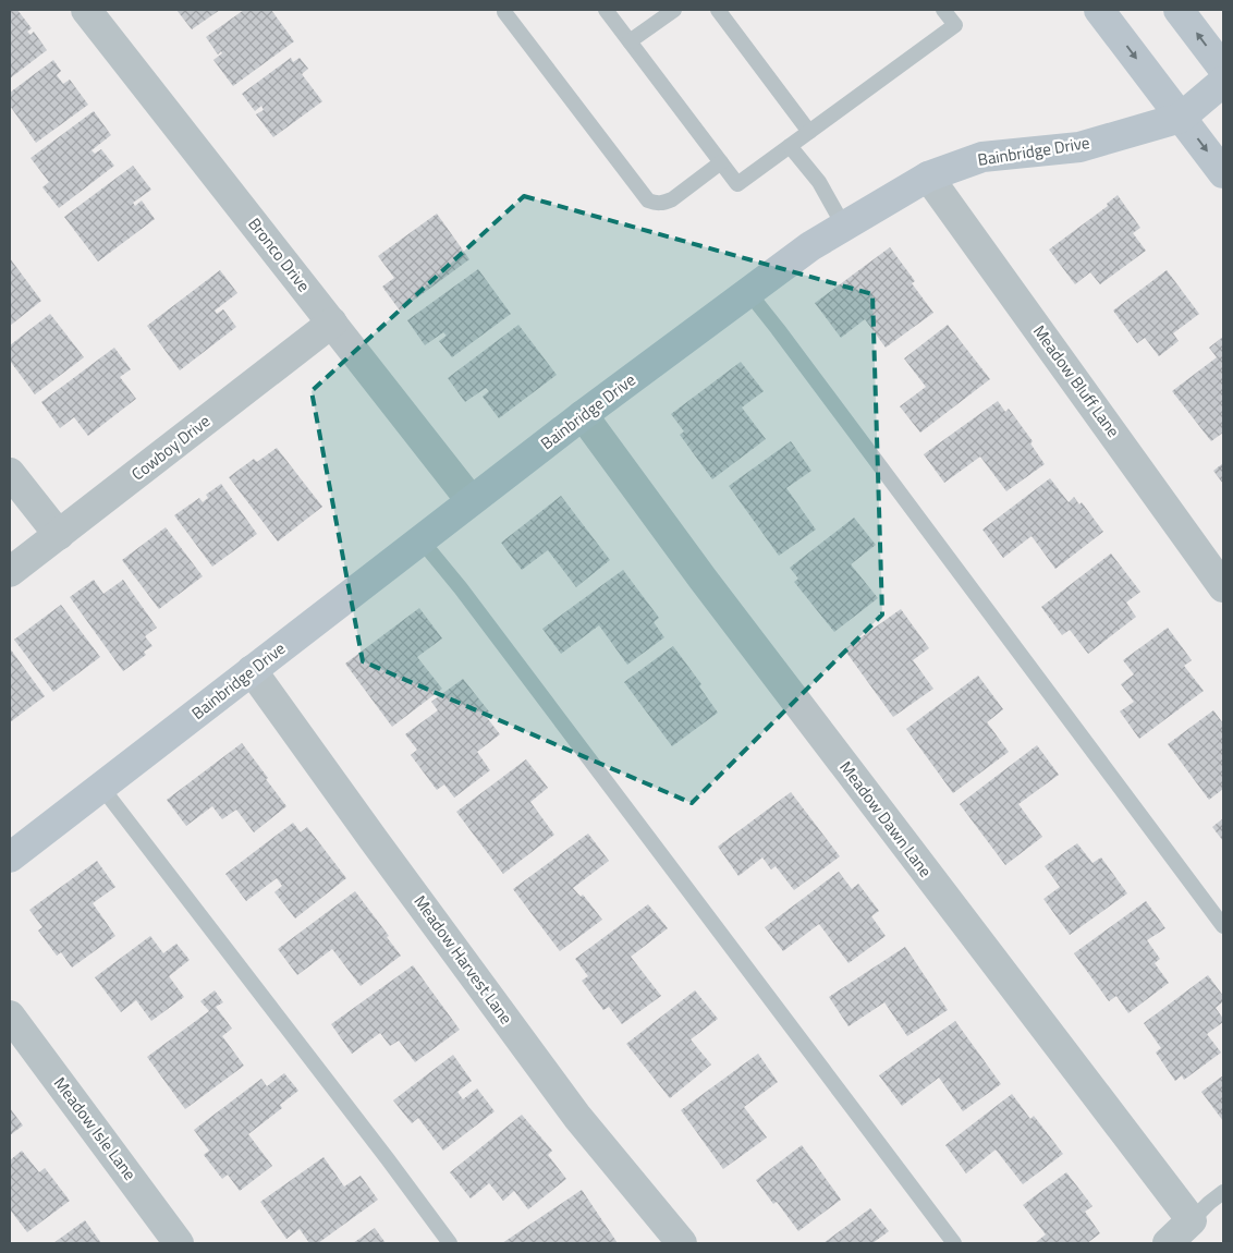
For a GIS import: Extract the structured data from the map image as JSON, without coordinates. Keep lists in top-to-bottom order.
{
  "streets": {
    "street": [
      "Bainbridge Drive",
      "Bronco Drive",
      "Meadow Bluff Lane",
      "Cowboy Drive",
      "Meadow Dawn Lane",
      "Meadow Harvest Lane",
      "Meadow Isle Lane"
    ]
  },
  "crossings": [
    ["Bainbridge Drive", "Bronco Drive"],
    ["Bainbridge Drive", "Meadow Bluff Lane"],
    ["Bainbridge Drive", "Meadow Dawn Lane"],
    ["Bainbridge Drive", "Meadow Harvest Lane"],
    ["Bronco Drive", "Cowboy Drive"]
  ]
}
